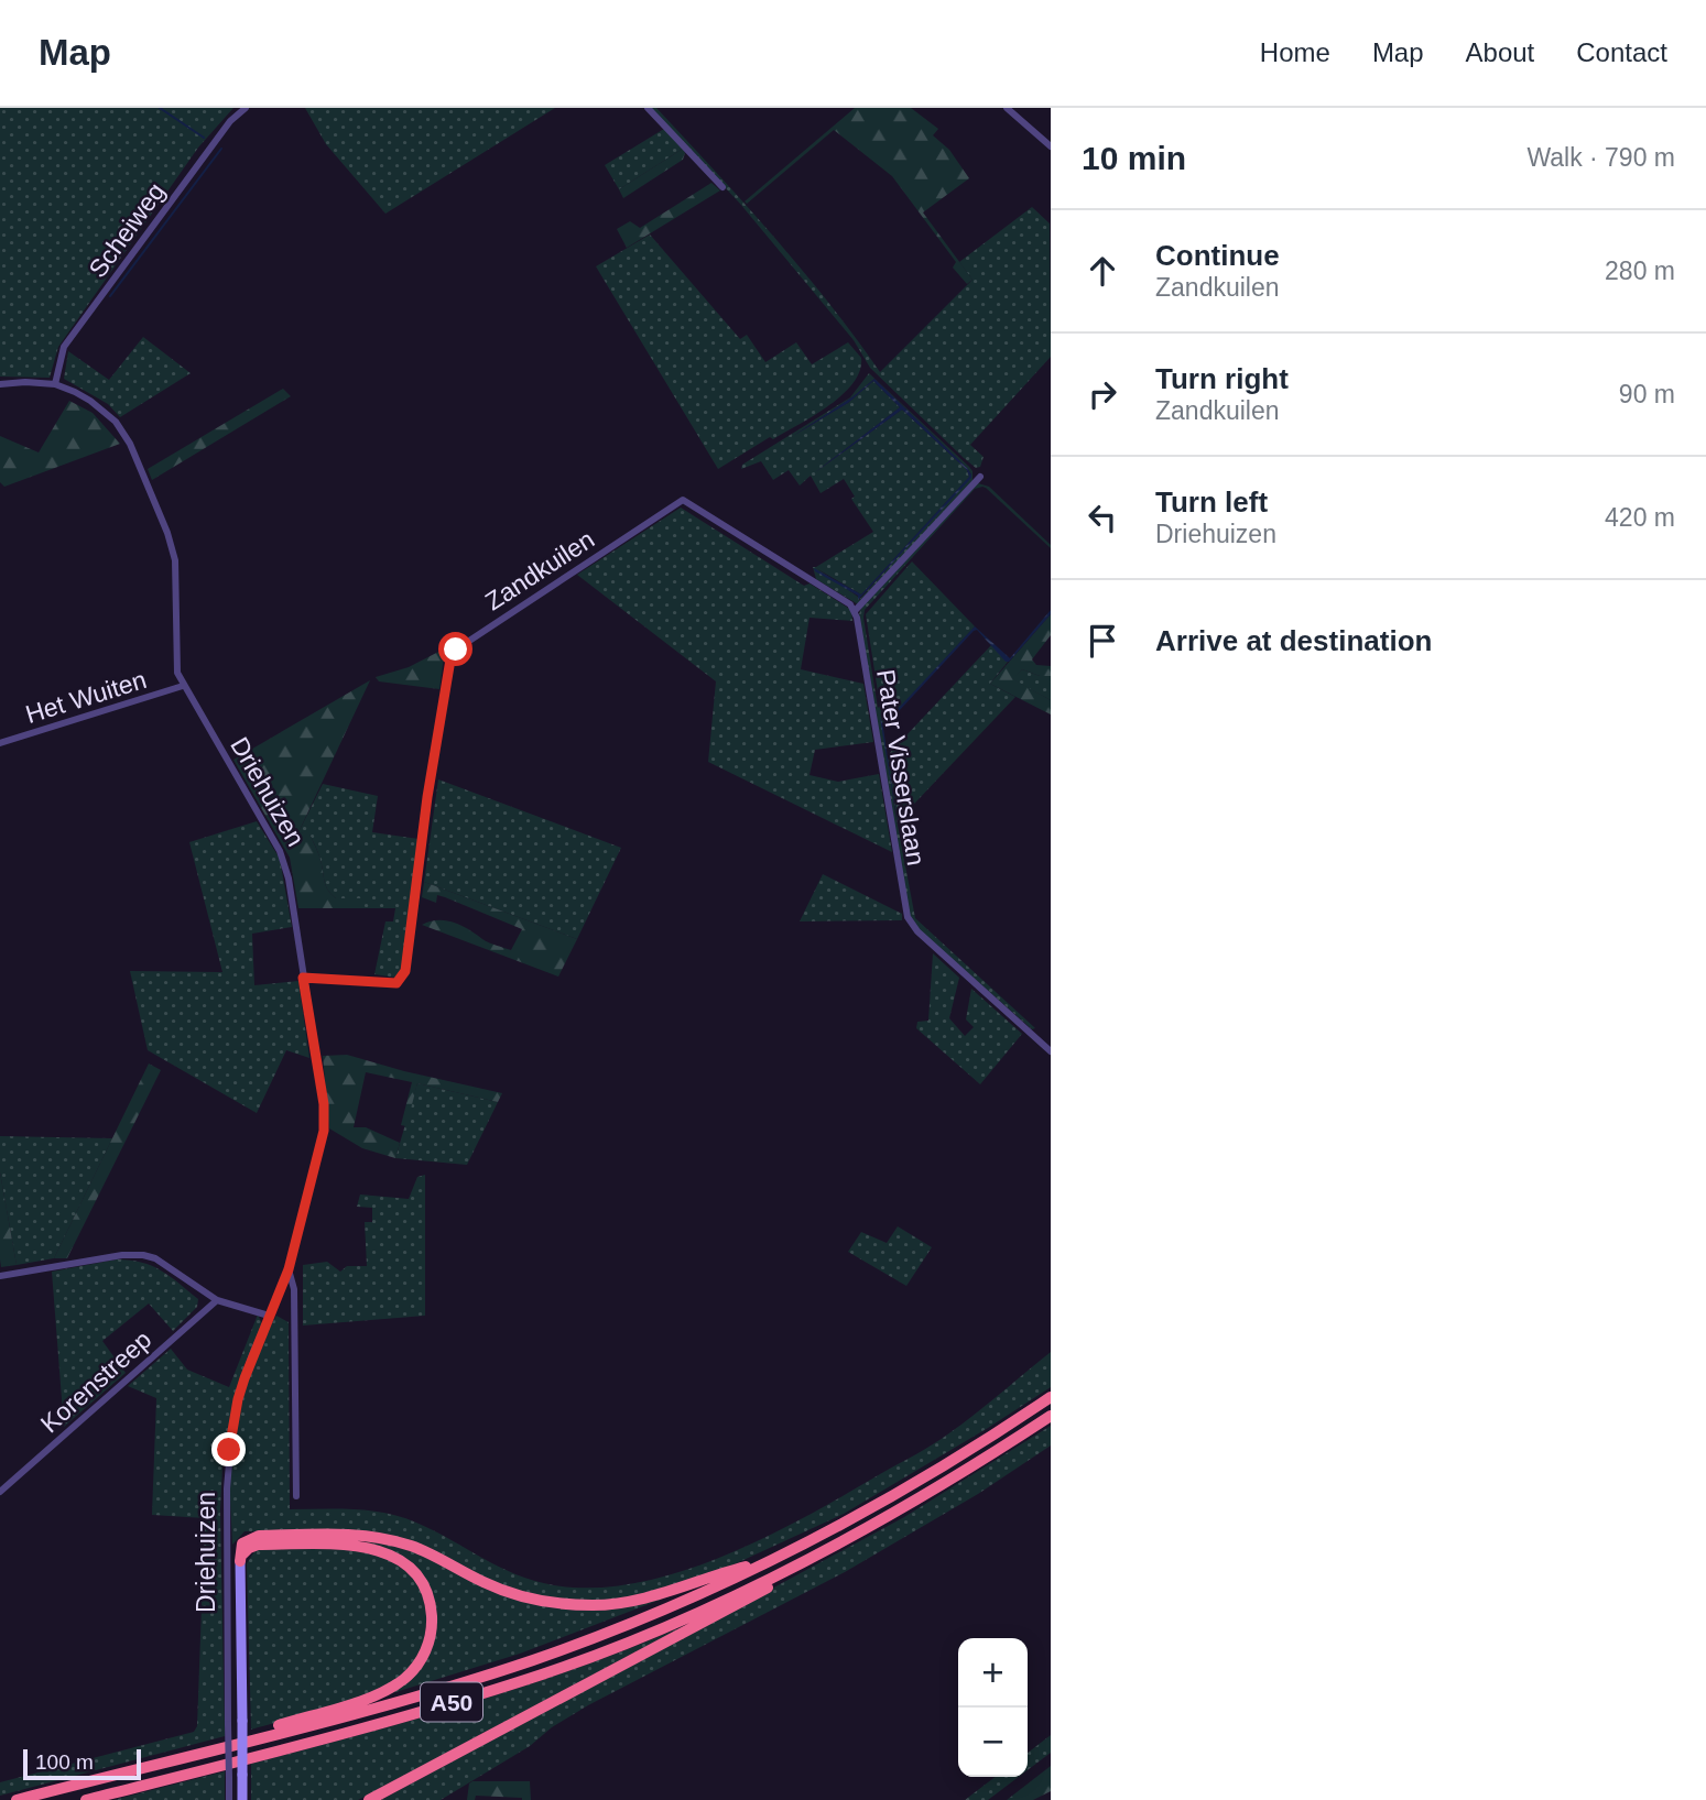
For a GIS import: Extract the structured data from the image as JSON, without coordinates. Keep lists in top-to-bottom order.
{
  "streets": {
    "highway": ["A50"],
    "main road": ["Driehuizen"],
    "street": [
      "Scheiweg",
      "Zandkuilen",
      "Het Wuiten",
      "Pater Visserslaan",
      "Korenstreep"
    ]
  },
  "crossings": [
    ["Scheiweg", "Driehuizen"],
    ["Zandkuilen", "Pater Visserslaan"],
    ["Zandkuilen", "Driehuizen"],
    ["Het Wuiten", "Driehuizen"],
    ["Driehuizen", "A50"]
  ],
  "scale_bar": "100 m",
  "page": {
    "header": "Map",
    "nav": [
      "Home",
      "Map",
      "About",
      "Contact"
    ],
    "heading": ["10 min", "Walk · 790 m"],
    "list": [
      ["Continue", "Zandkuilen", "280 m"],
      ["Turn right", "Zandkuilen", "90 m"],
      ["Turn left", "Driehuizen", "420 m"],
      "Arrive at destination"
    ],
    "map_buttons": ["+", "−"],
    "scale": "100 m"
  }
}
